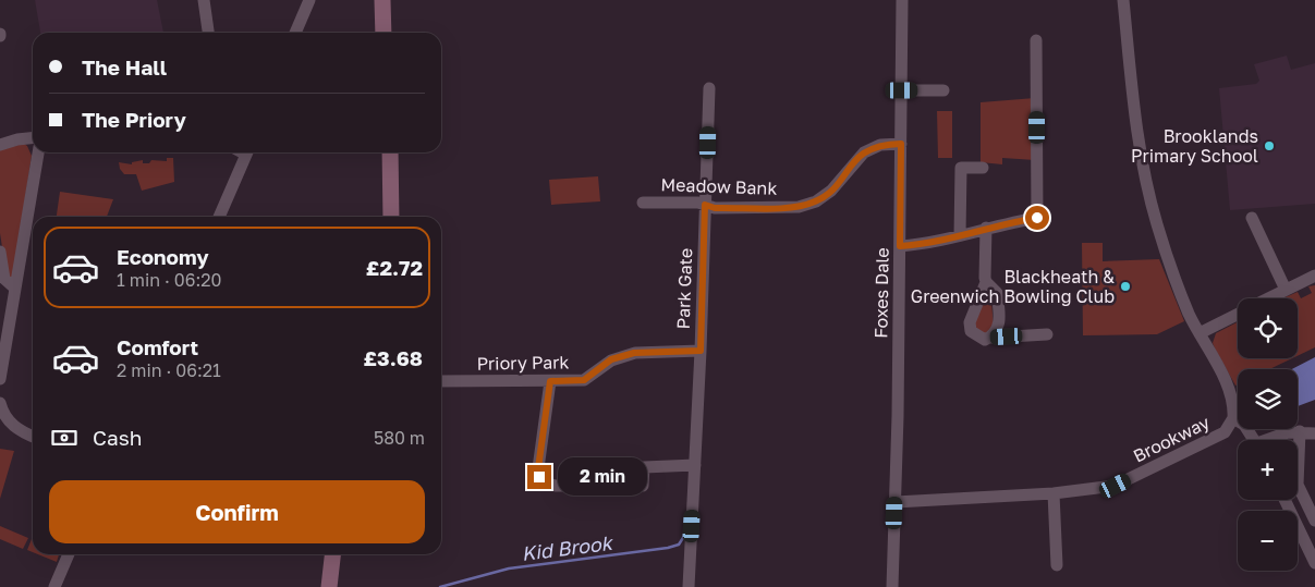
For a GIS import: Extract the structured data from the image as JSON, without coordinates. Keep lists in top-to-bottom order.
{
  "streets": {
    "street": [
      "Meadow Bank",
      "Park Gate",
      "Foxes Dale",
      "Priory Park",
      "Brookway"
    ]
  },
  "crossings": [
    ["Meadow Bank", "Park Gate"],
    ["Meadow Bank", "Foxes Dale"],
    ["Park Gate", "Priory Park"],
    ["Foxes Dale", "Brookway"]
  ],
  "water": ["Kid Brook"],
  "places": ["Brooklands Primary School", "Blackheath & Greenwich Bowling Club"],
  "page": {
    "banner": ["The Hall", "The Priory"],
    "list": [
      {
        "name": "Economy",
        "note": "1 min · 06:20",
        "value": "£2.72"
      },
      {
        "name": "Comfort",
        "note": "2 min · 06:21",
        "value": "£3.68"
      }
    ],
    "map_buttons": ["+", "−"],
    "pay": ["Cash", "580 m"],
    "bubble": "2 min",
    "buttons": "Confirm"
  }
}
